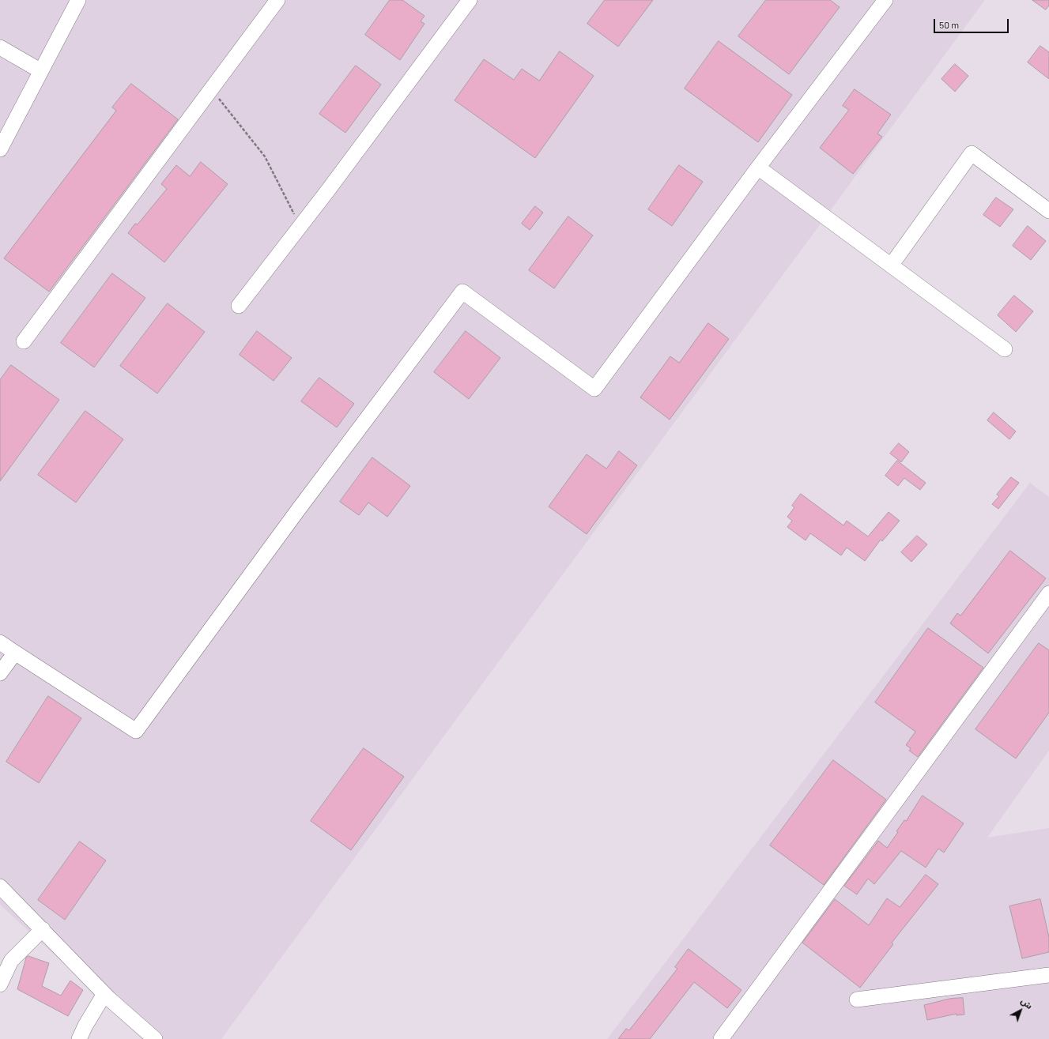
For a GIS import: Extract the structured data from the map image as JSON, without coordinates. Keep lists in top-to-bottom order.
{
  "scale_bar": "50 m",
  "north": "top right"
}
